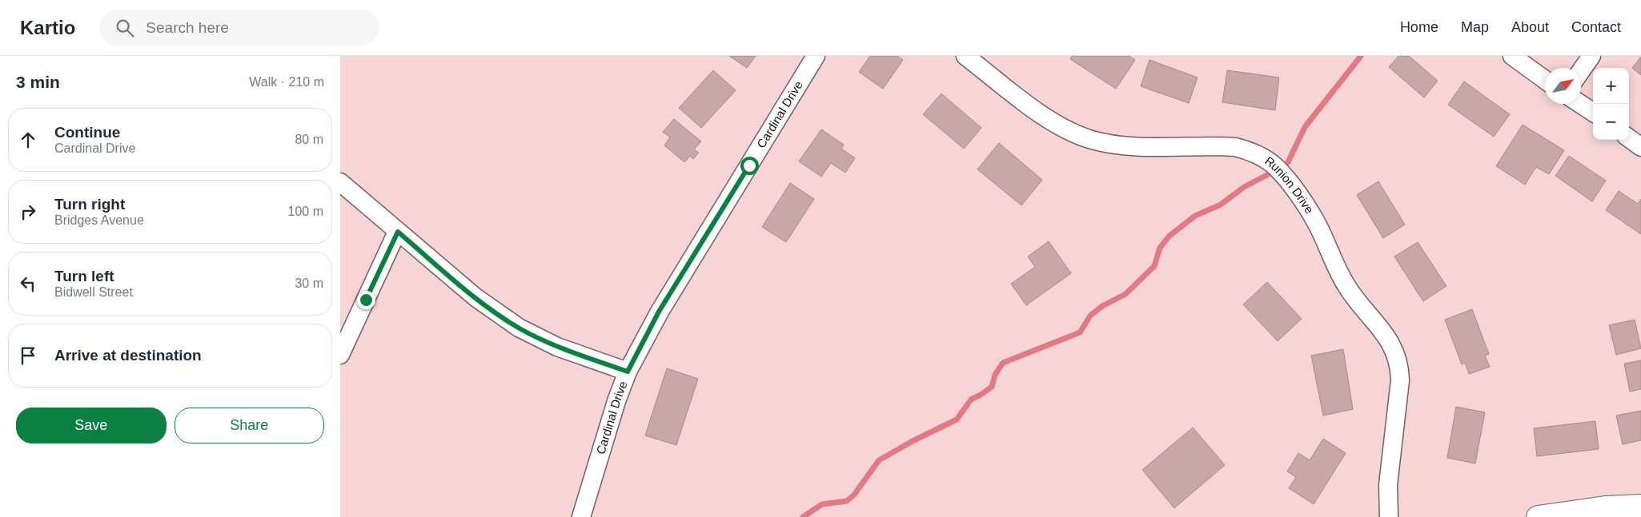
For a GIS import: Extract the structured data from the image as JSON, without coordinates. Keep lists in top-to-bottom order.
{
  "streets": {
    "street": ["Cardinal Drive", "Runion Drive"]
  },
  "north": "top right",
  "page": {
    "header": "Kartio",
    "search": "Search here",
    "nav": [
      "Home",
      "Map",
      "About",
      "Contact"
    ],
    "heading": ["3 min", "Walk · 210 m"],
    "map_buttons": ["+", "−"],
    "list": [
      ["Continue", "Cardinal Drive", "80 m"],
      ["Turn right", "Bridges Avenue", "100 m"],
      ["Turn left", "Bidwell Street", "30 m"],
      "Arrive at destination"
    ],
    "buttons": ["Save", "Share"]
  }
}
